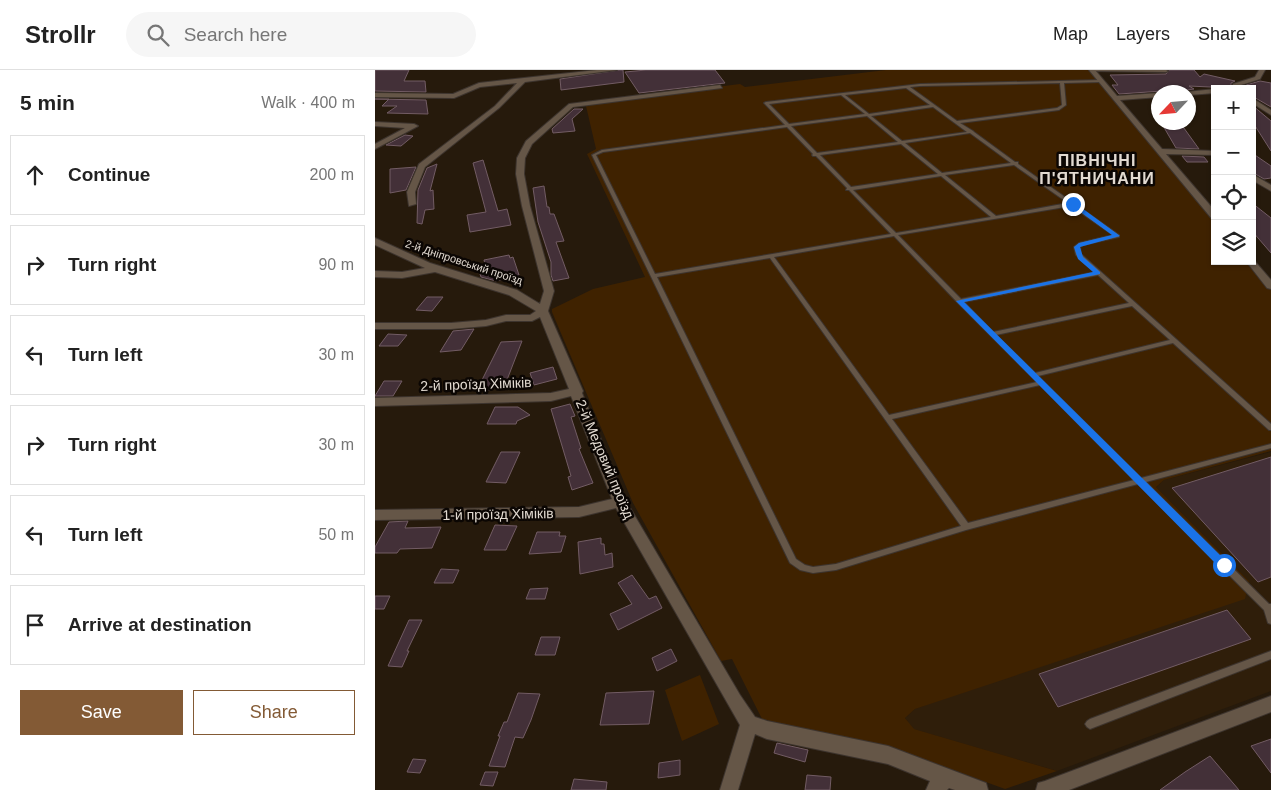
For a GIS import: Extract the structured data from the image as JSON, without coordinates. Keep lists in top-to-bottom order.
{
  "streets": {
    "street": [
      "2-й Дніпровський проїзд",
      "2-й проїзд Хіміків",
      "2-й Медовий проїзд",
      "1-й проїзд Хіміків"
    ]
  },
  "crossings": [
    ["2-й Дніпровський проїзд", "2-й Медовий проїзд"],
    ["2-й проїзд Хіміків", "2-й Медовий проїзд"],
    ["2-й Медовий проїзд", "1-й проїзд Хіміків"]
  ],
  "districts": ["ПІВНІЧНІ П'ЯТНИЧАНИ"],
  "north": "bottom left",
  "page": {
    "header": "Strollr",
    "search": "Search here",
    "nav": ["Map", "Layers", "Share"],
    "heading": ["5 min", "Walk · 400 m"],
    "map_buttons": ["+", "−"],
    "list": [
      ["Continue", "200 m"],
      ["Turn right", "90 m"],
      ["Turn left", "30 m"],
      ["Turn right", "30 m"],
      ["Turn left", "50 m"],
      "Arrive at destination"
    ],
    "buttons": ["Save", "Share"]
  }
}
